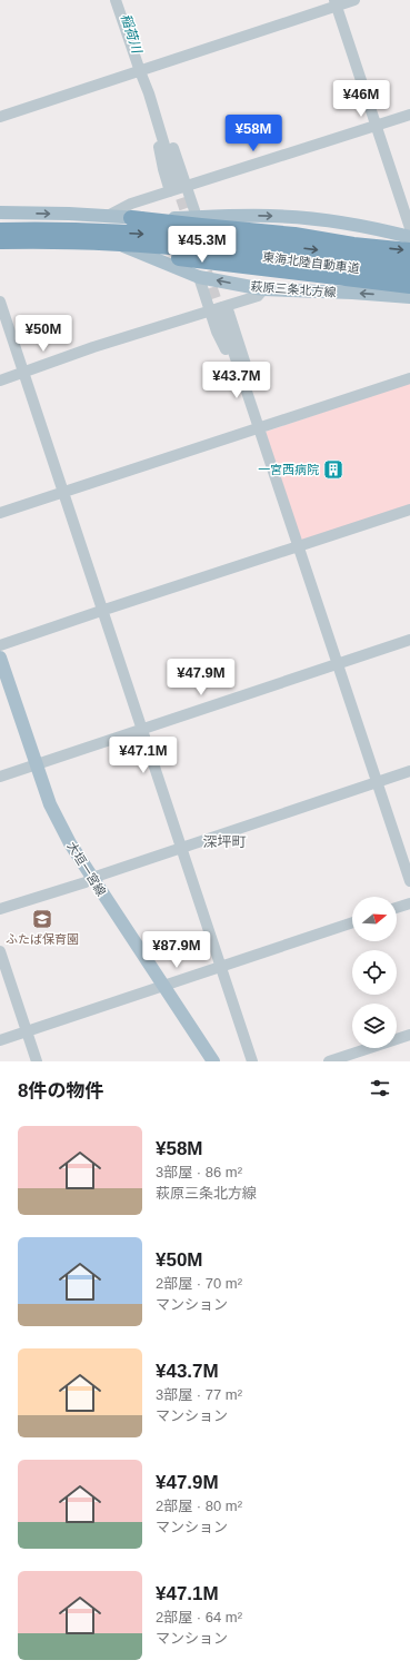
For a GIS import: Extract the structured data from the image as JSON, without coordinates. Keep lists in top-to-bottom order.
{
  "streets": {
    "highway": ["東海北陸自動車道"],
    "main road": ["萩原三条北方線", "大垣一宮線"]
  },
  "districts": ["深坪町"],
  "water": ["稲荷川"],
  "places": {
    "building": ["一宮西病院"],
    "school or university": ["ふたば保育園"]
  },
  "north": "right",
  "page": {
    "price": [
      "¥46M",
      "¥58M",
      "¥45.3M",
      "¥50M",
      "¥43.7M",
      "¥47.9M",
      "¥47.1M",
      "¥87.9M"
    ],
    "heading": "8件の物件",
    "list": [
      {
        "name": "¥58M",
        "note": "3部屋 · 86 m² · 萩原三条北方線"
      },
      {
        "name": "¥50M",
        "note": "2部屋 · 70 m² · マンション"
      },
      {
        "name": "¥43.7M",
        "note": "3部屋 · 77 m² · マンション"
      },
      {
        "name": "¥47.9M",
        "note": "2部屋 · 80 m² · マンション"
      },
      {
        "name": "¥47.1M",
        "note": "2部屋 · 64 m² · マンション"
      }
    ]
  }
}
